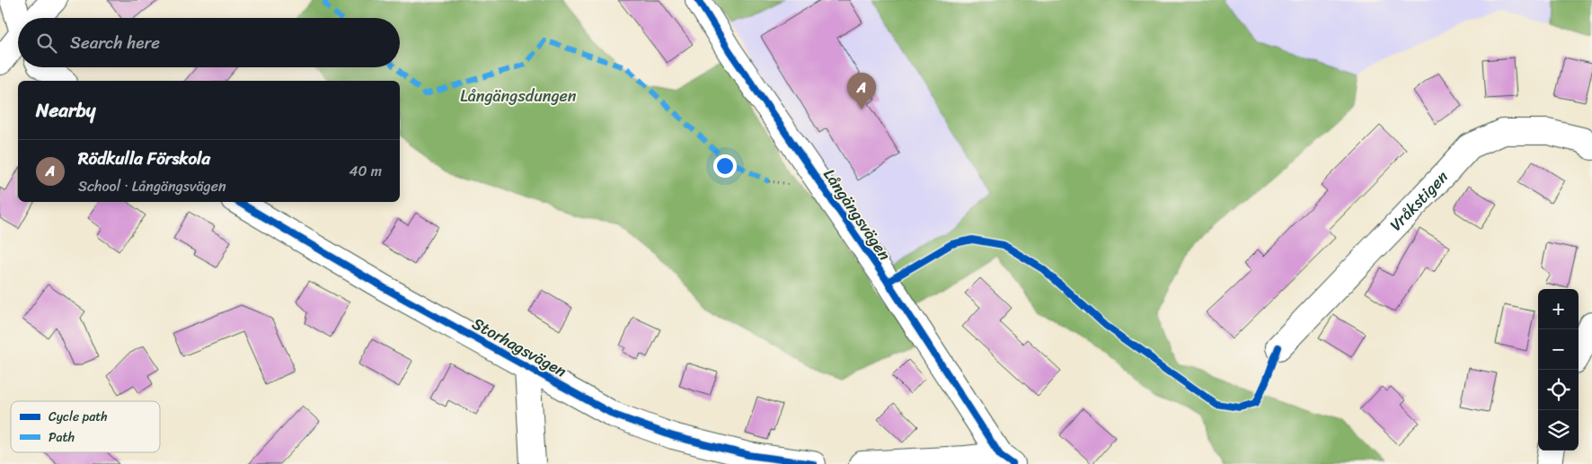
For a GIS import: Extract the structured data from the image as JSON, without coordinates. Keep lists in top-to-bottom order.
{
  "streets": {
    "street": ["Vråkstigen", "Långängsvägen", "Storhagsvägen"]
  },
  "parks": ["Långängsdungen"],
  "legend": ["Cycle path", "Path"],
  "page": {
    "search": "Search here",
    "pins": "A",
    "heading": "Nearby",
    "list": [
      {
        "mark": "A",
        "name": "Rödkulla Förskola",
        "note": "School · Långängsvägen",
        "value": "40 m"
      }
    ],
    "map_buttons": ["+", "−"]
  }
}
